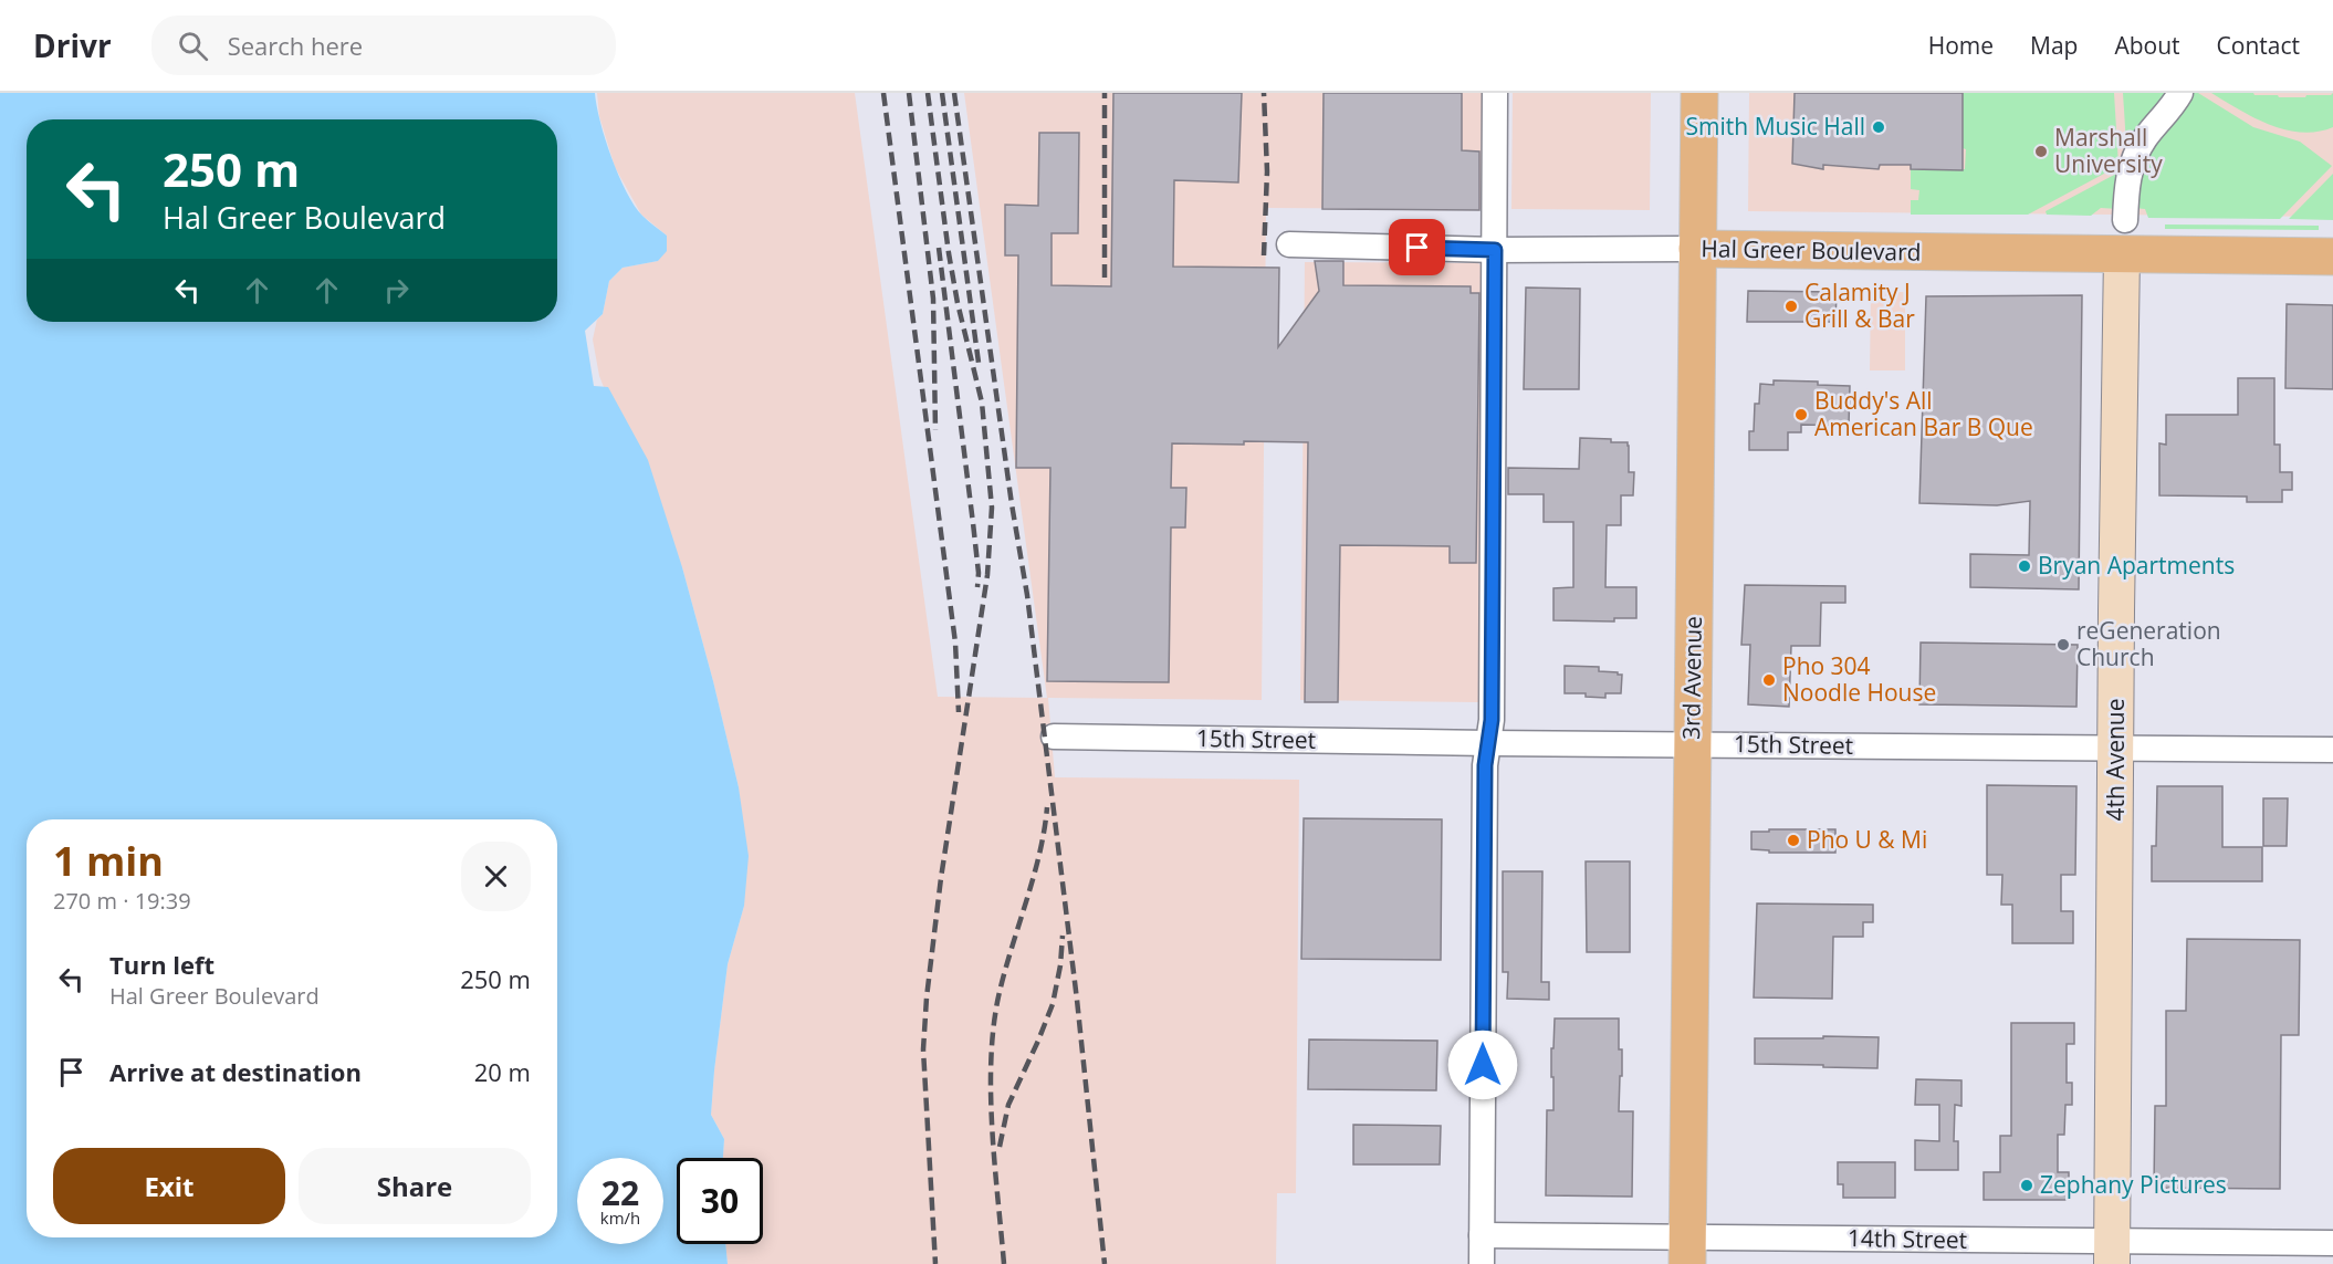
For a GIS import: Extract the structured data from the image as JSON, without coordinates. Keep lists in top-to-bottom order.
{
  "streets": {
    "main road": ["Hal Greer Boulevard", "3rd Avenue"],
    "street": ["15th Street", "4th Avenue", "14th Street"]
  },
  "crossings": [
    ["Hal Greer Boulevard", "3rd Avenue"],
    ["Hal Greer Boulevard", "4th Avenue"],
    ["3rd Avenue", "15th Street"],
    ["3rd Avenue", "14th Street"],
    ["15th Street", "4th Avenue"],
    ["4th Avenue", "14th Street"]
  ],
  "places": [
    "Smith Music Hall",
    "Marshall University",
    "Calamity J Grill & Bar",
    "Buddy's All American Bar B Que",
    "Bryan Apartments",
    "reGeneration Church",
    "Pho 304 Noodle House",
    "Pho U & Mi",
    "Zephany Pictures"
  ],
  "page": {
    "header": "Drivr",
    "search": "Search here",
    "nav": [
      "Home",
      "Map",
      "About",
      "Contact"
    ],
    "turn": ["250 m", "Hal Greer Boulevard"],
    "heading": ["1 min", "270 m · 19:39"],
    "list": [
      {
        "name": "Turn left",
        "note": "Hal Greer Boulevard",
        "value": "250 m"
      },
      {
        "name": "Arrive at destination",
        "value": "20 m"
      }
    ],
    "buttons": ["Exit", "Share"],
    "speed": "22 km/h",
    "limit": "30"
  }
}
